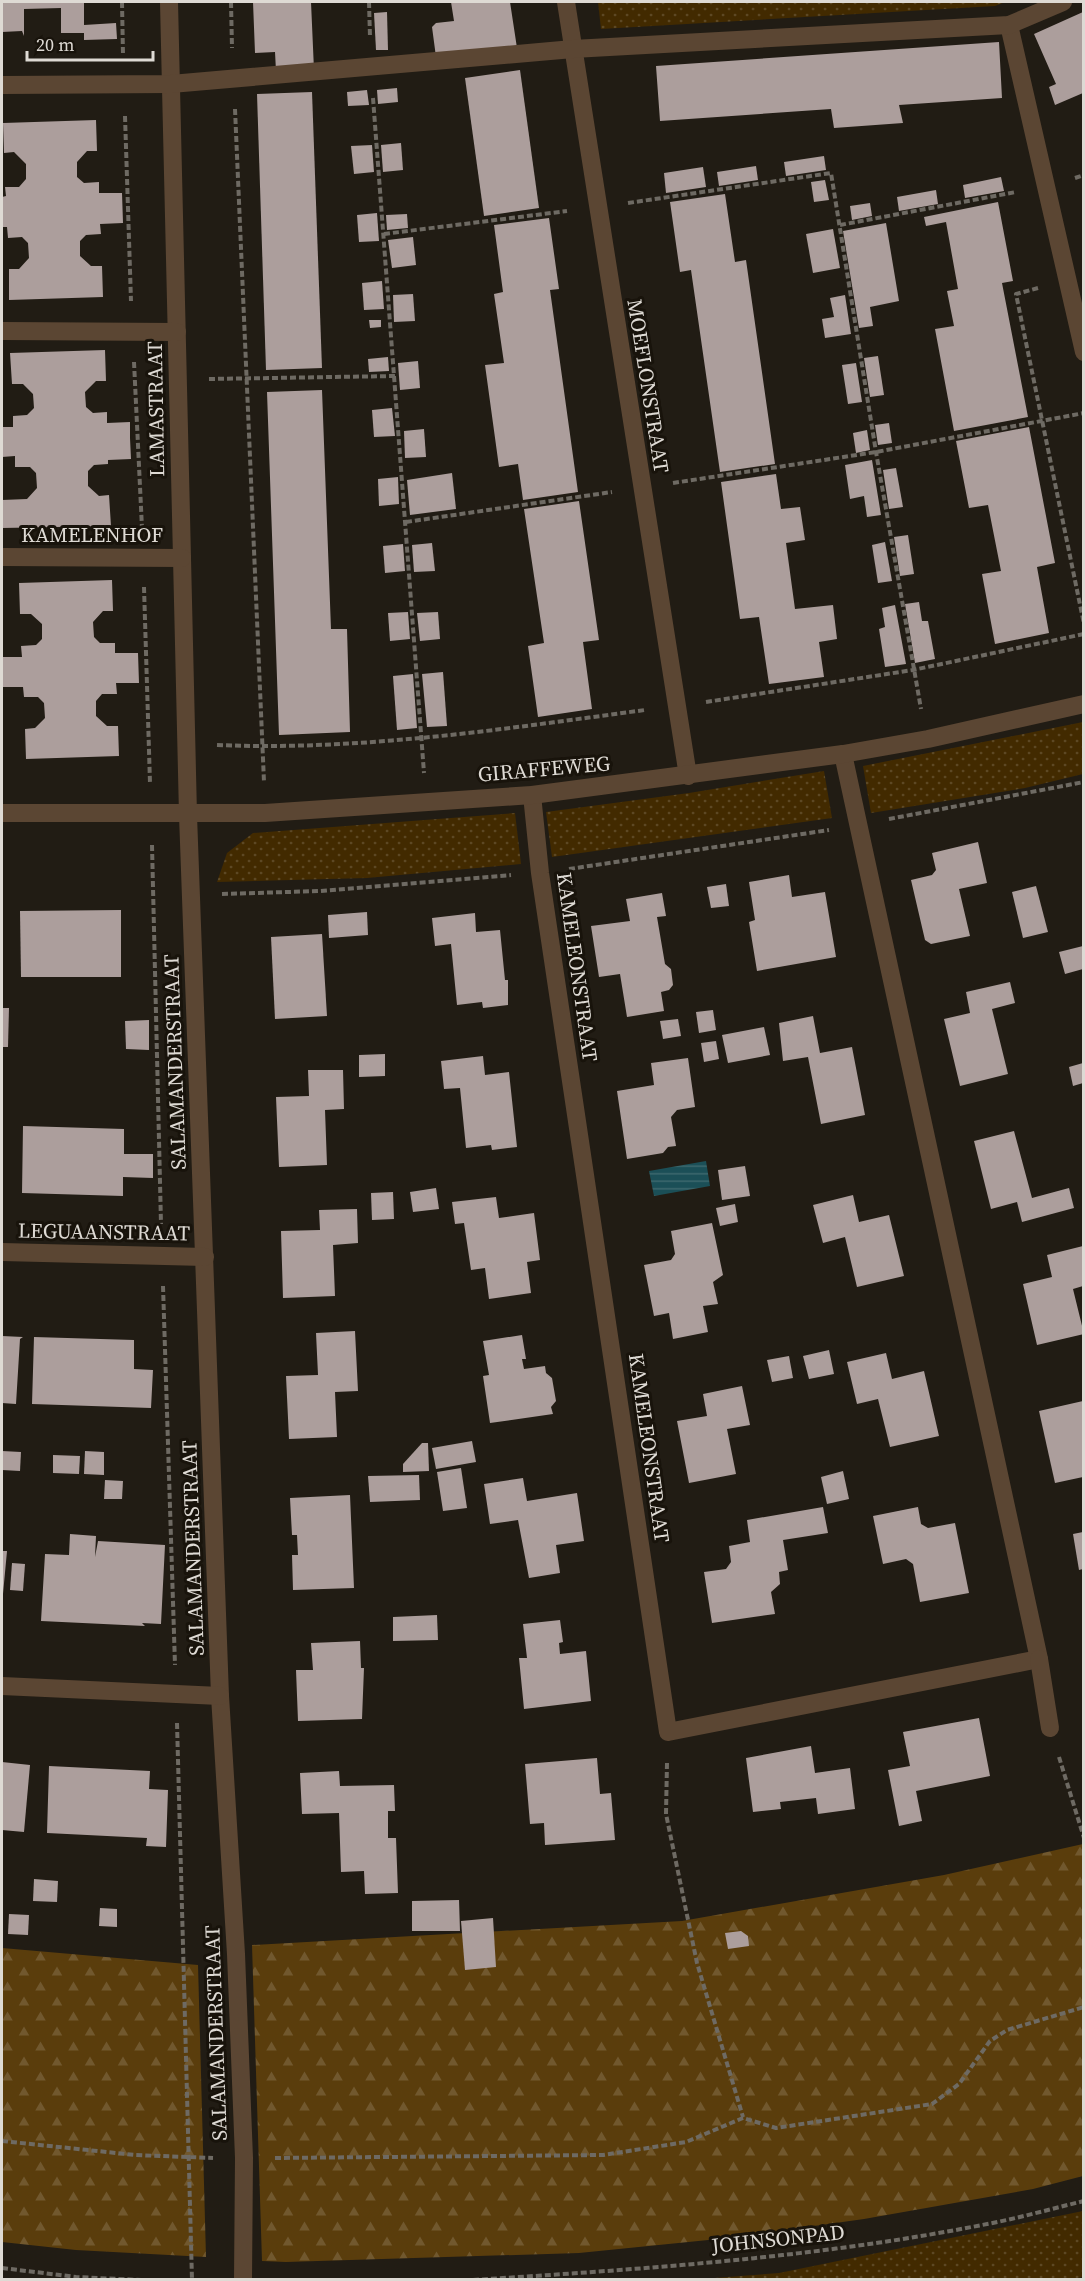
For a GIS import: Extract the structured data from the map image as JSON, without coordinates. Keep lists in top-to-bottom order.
{
  "streets": {
    "street": [
      "MOEFLONSTRAAT",
      "LAMASTRAAT",
      "KAMELENHOF",
      "GIRAFFEWEG",
      "KAMELEONSTRAAT",
      "SALAMANDERSTRAAT",
      "LEGUAANSTRAAT"
    ],
    "path": ["JOHNSONPAD"]
  },
  "crossings": [
    ["MOEFLONSTRAAT", "GIRAFFEWEG"],
    ["LAMASTRAAT", "KAMELENHOF"],
    ["LAMASTRAAT", "GIRAFFEWEG"],
    ["LAMASTRAAT", "SALAMANDERSTRAAT"],
    ["GIRAFFEWEG", "KAMELEONSTRAAT"],
    ["GIRAFFEWEG", "SALAMANDERSTRAAT"],
    ["SALAMANDERSTRAAT", "LEGUAANSTRAAT"]
  ],
  "scale_bar": "20 m"
}
